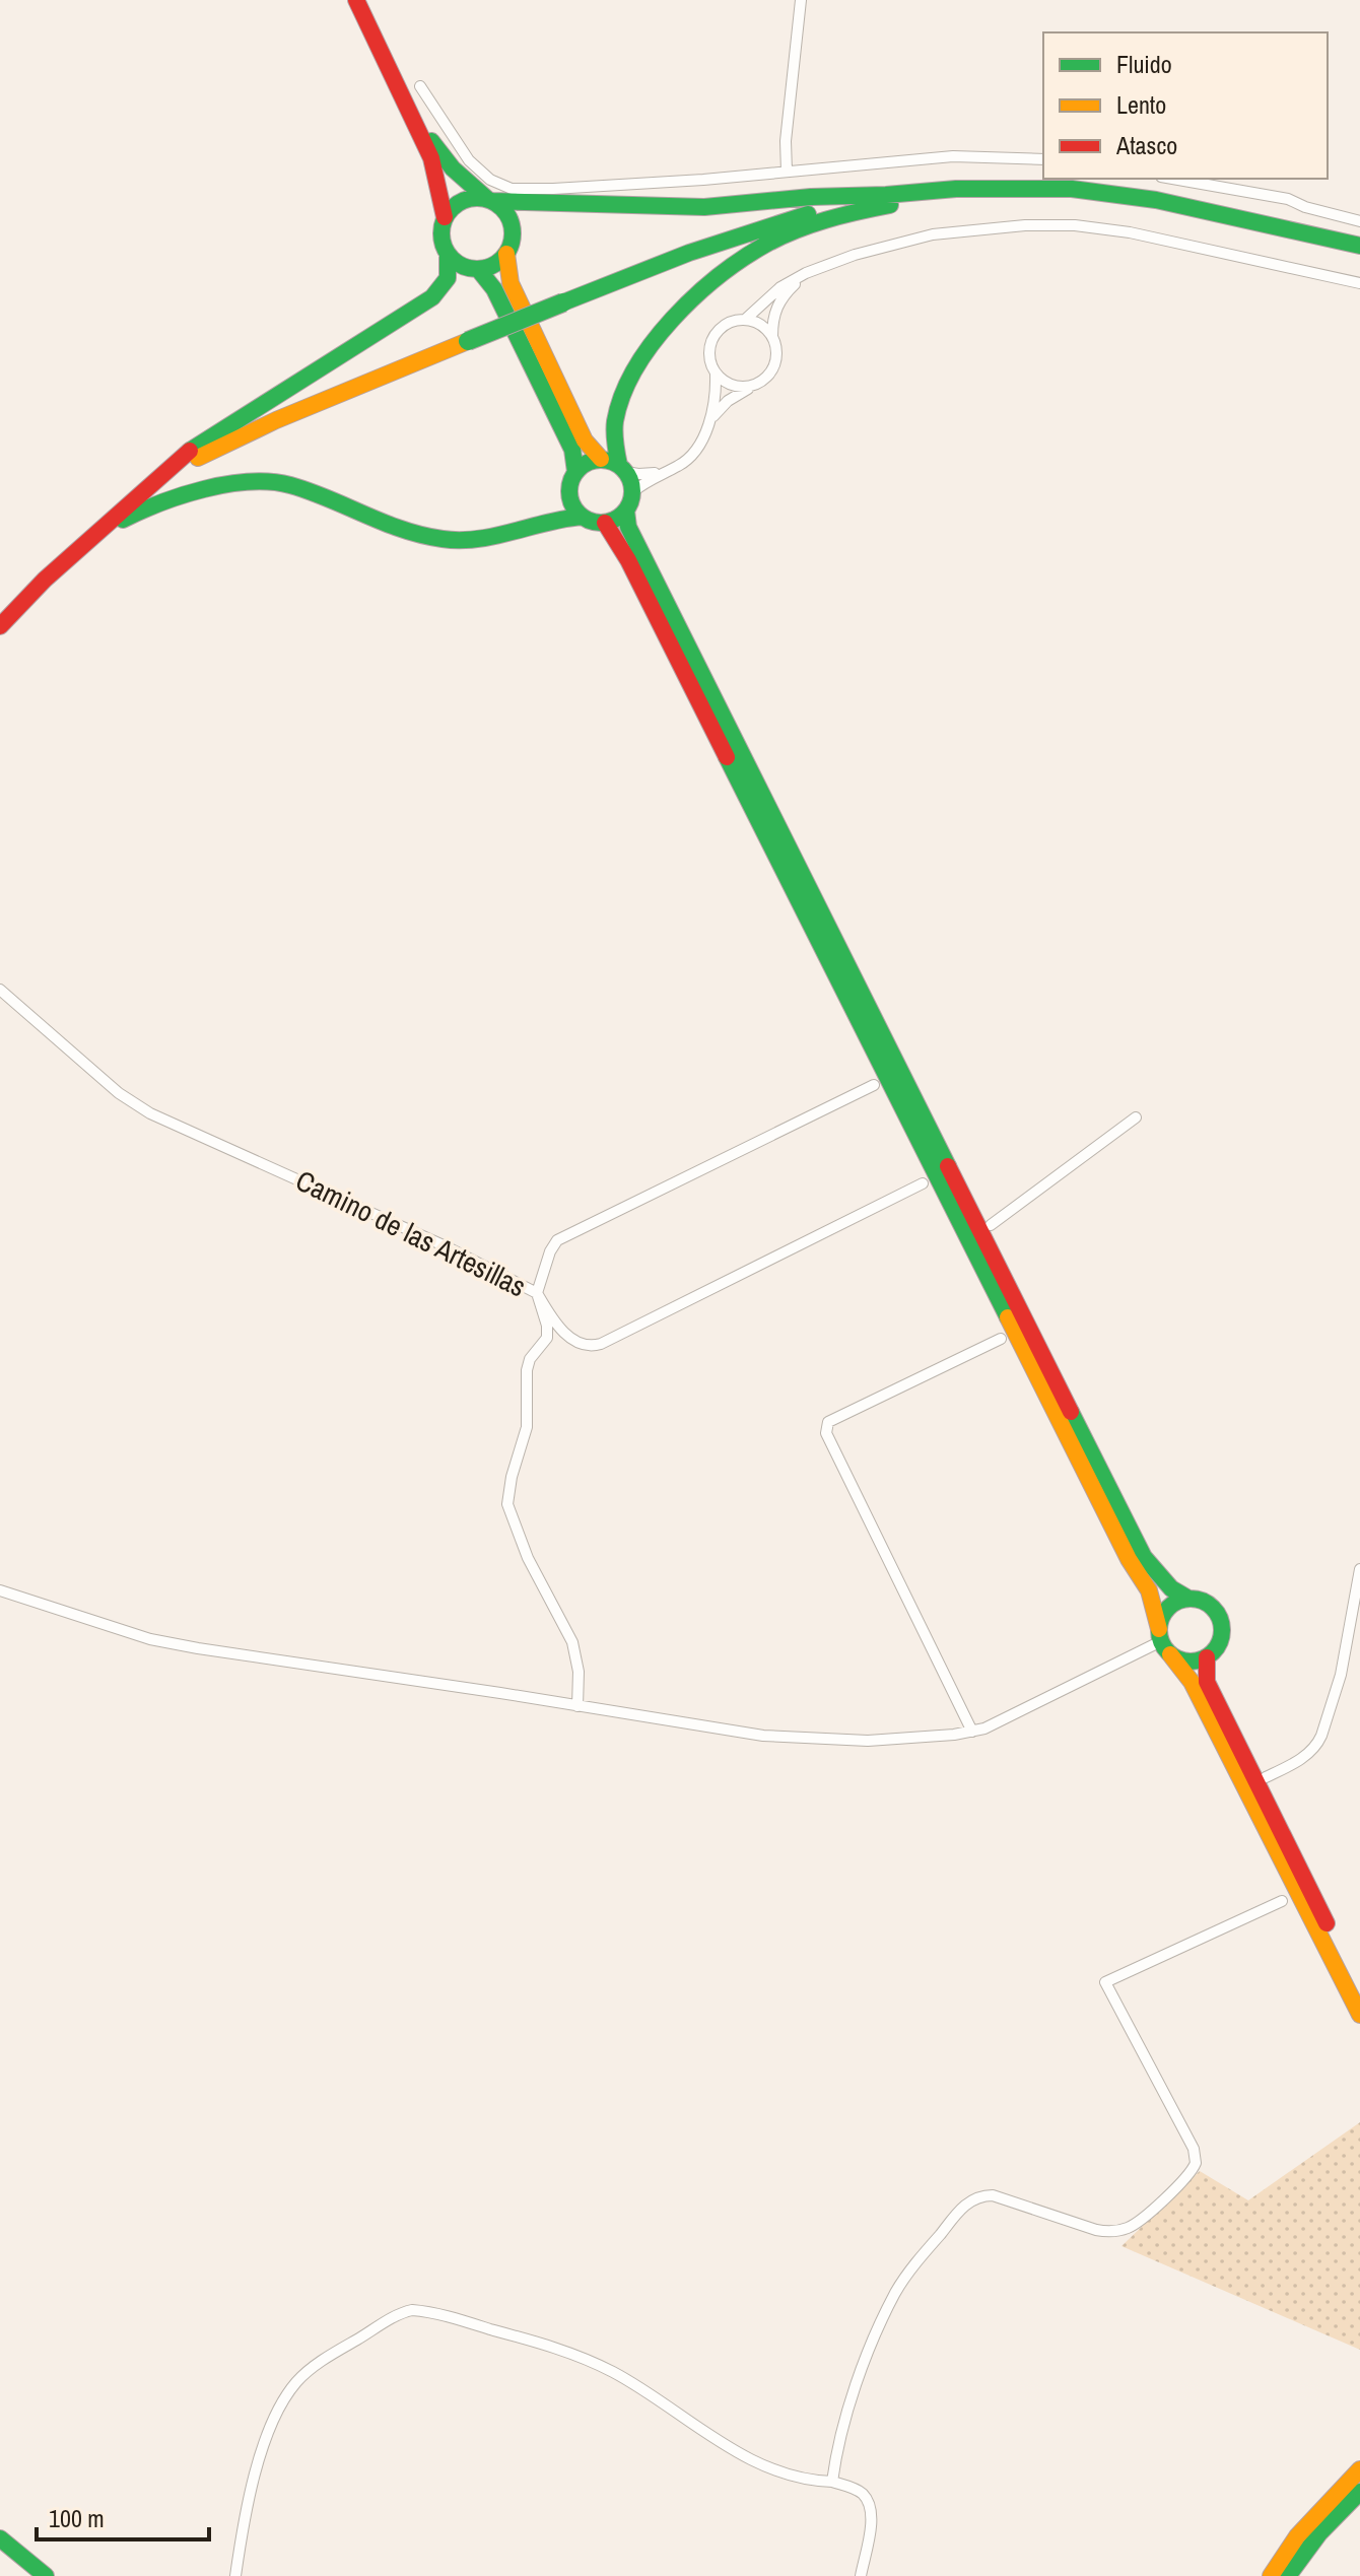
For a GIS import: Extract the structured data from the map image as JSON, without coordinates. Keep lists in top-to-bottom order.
{
  "streets": {
    "street": ["Camino de las Artesillas"]
  },
  "legend": ["Fluido", "Lento", "Atasco"],
  "scale_bar": "100 m"
}
